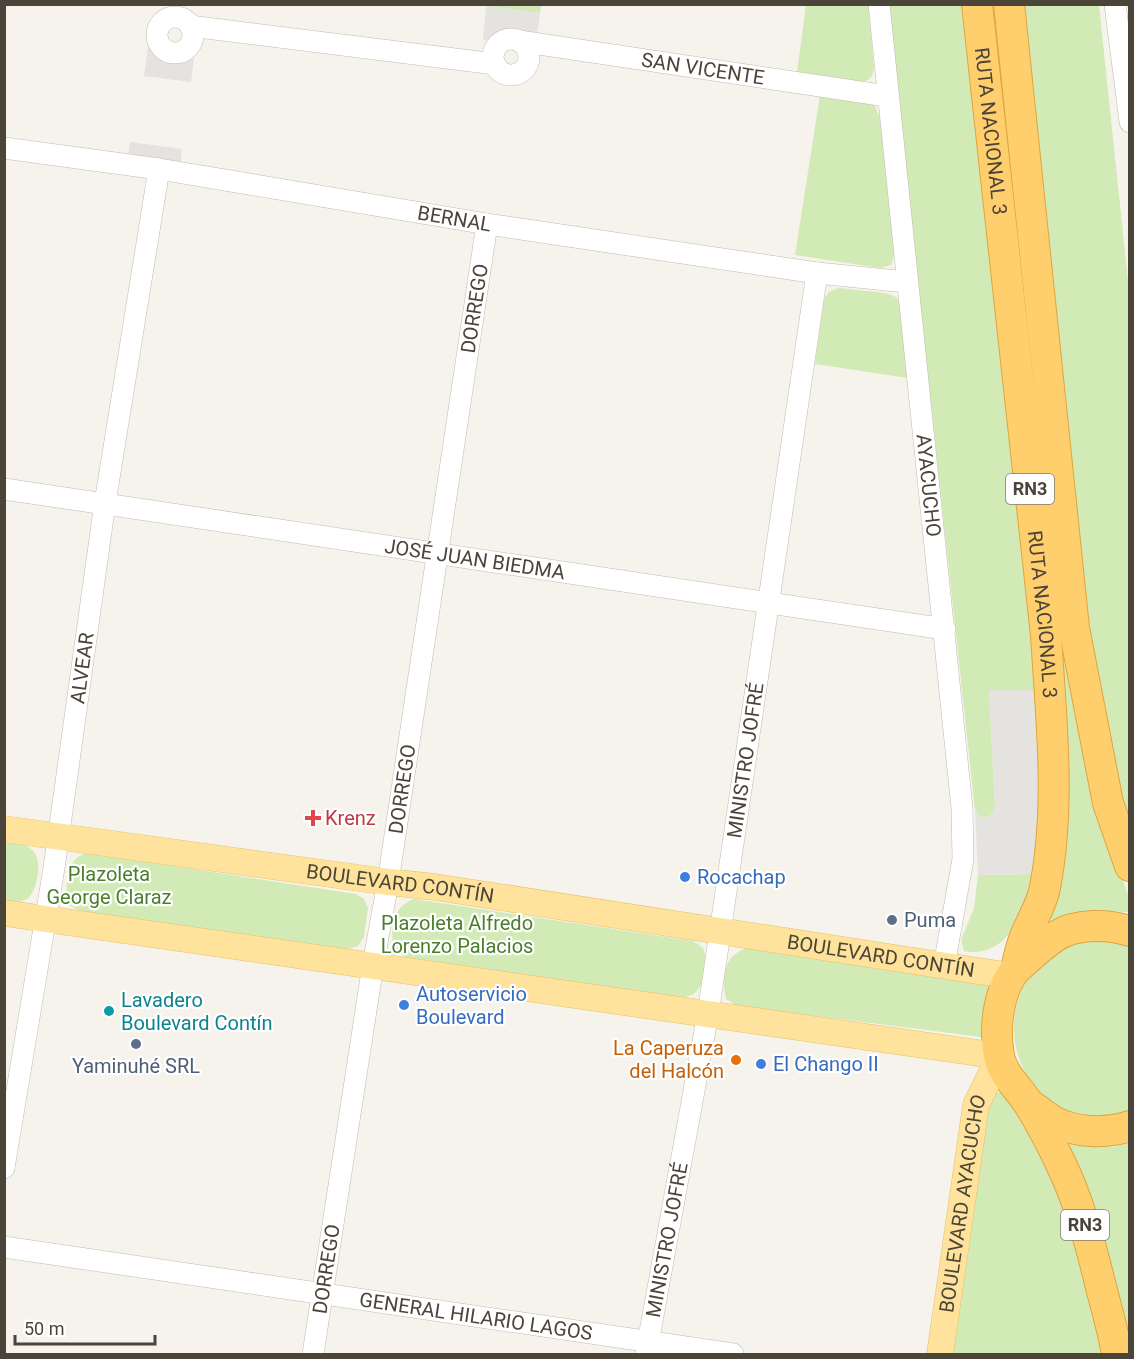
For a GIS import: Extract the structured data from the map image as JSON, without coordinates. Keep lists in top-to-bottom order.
{
  "streets": {
    "highway": ["RUTA NACIONAL 3", "RN3"],
    "main road": ["BOULEVARD CONTÍN", "BOULEVARD AYACUCHO"],
    "street": [
      "SAN VICENTE",
      "BERNAL",
      "DORREGO",
      "AYACUCHO",
      "JOSÉ JUAN BIEDMA",
      "ALVEAR",
      "MINISTRO JOFRÉ",
      "GENERAL HILARIO LAGOS"
    ]
  },
  "crossings": [
    ["SAN VICENTE", "AYACUCHO"],
    ["RUTA NACIONAL 3", "RN3"],
    ["RUTA NACIONAL 3", "BOULEVARD CONTÍN"],
    ["BERNAL", "DORREGO"],
    ["BERNAL", "AYACUCHO"],
    ["BERNAL", "ALVEAR"],
    ["BERNAL", "MINISTRO JOFRÉ"],
    ["DORREGO", "JOSÉ JUAN BIEDMA"],
    ["DORREGO", "BOULEVARD CONTÍN"],
    ["DORREGO", "GENERAL HILARIO LAGOS"],
    ["AYACUCHO", "JOSÉ JUAN BIEDMA"],
    ["AYACUCHO", "BOULEVARD CONTÍN"],
    ["RN3", "BOULEVARD CONTÍN"],
    ["RN3", "BOULEVARD AYACUCHO"],
    ["JOSÉ JUAN BIEDMA", "ALVEAR"],
    ["JOSÉ JUAN BIEDMA", "MINISTRO JOFRÉ"],
    ["ALVEAR", "BOULEVARD CONTÍN"],
    ["MINISTRO JOFRÉ", "BOULEVARD CONTÍN"],
    ["MINISTRO JOFRÉ", "GENERAL HILARIO LAGOS"]
  ],
  "parks": ["Plazoleta George Claraz", "Plazoleta Alfredo Lorenzo Palacios"],
  "places": {
    "health": ["Krenz"],
    "other": [
      "Rocachap",
      "Puma",
      "Autoservicio Boulevard",
      "Lavadero Boulevard Contín",
      "Yaminuhé SRL",
      "La Caperuza del Halcón",
      "El Chango II"
    ]
  },
  "scale_bar": "50 m"
}
